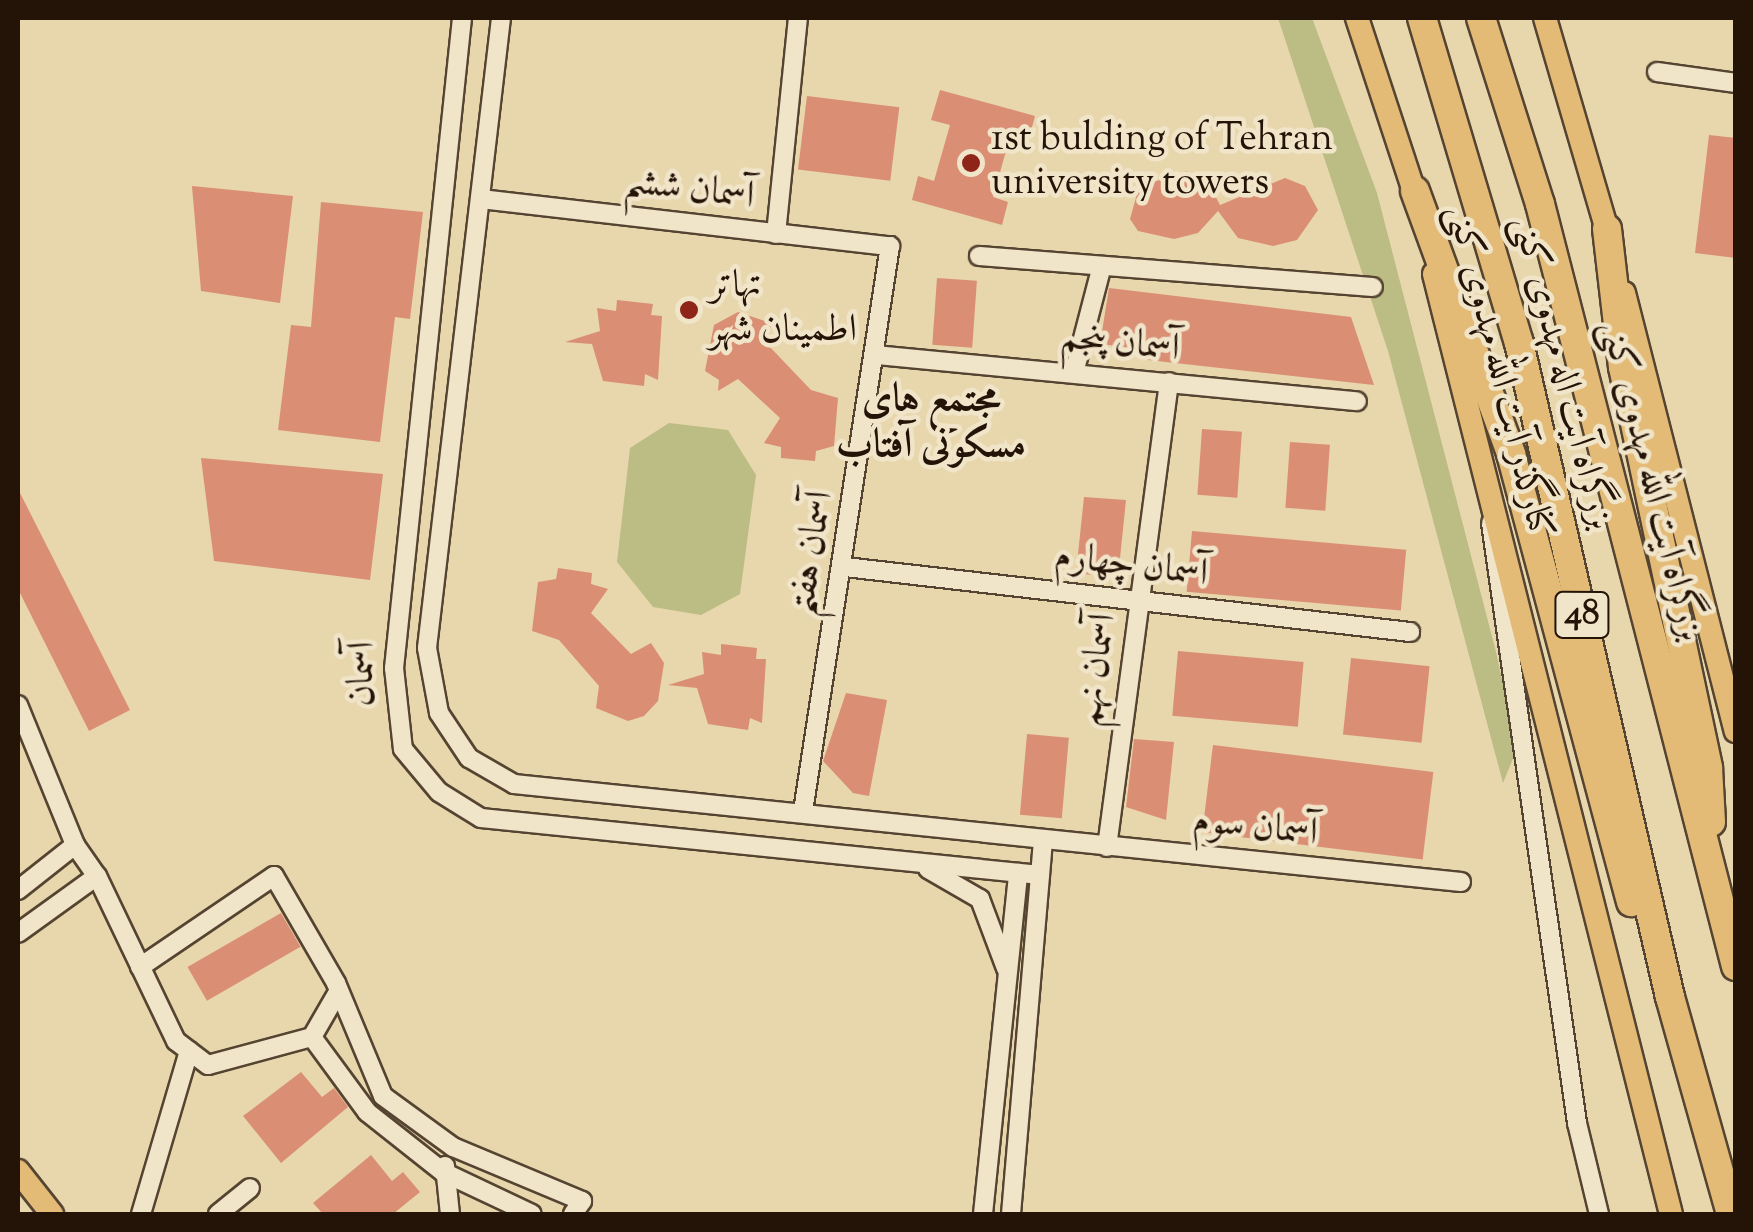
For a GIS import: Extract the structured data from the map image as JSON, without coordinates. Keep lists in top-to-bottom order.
{
  "streets": {
    "highway": ["بزرگراه آیت اله مهدوی کنی", "بزرگراه آیت الله مهدوی کنی", "48"],
    "main road": ["کنارگذر آیت الله مهدوی کنی"],
    "street": [
      "آسمان ششم",
      "آسمان پنجم",
      "آسمان هفتم",
      "آسمان چهارم",
      "آسمان نهم",
      "آسمان",
      "آسمان سوم"
    ]
  },
  "crossings": [
    ["آسمان ششم", "آسمان هفتم"],
    ["آسمان ششم", "آسمان"],
    ["آسمان پنجم", "آسمان هفتم"],
    ["آسمان پنجم", "آسمان نهم"],
    ["آسمان هفتم", "آسمان چهارم"],
    ["آسمان هفتم", "آسمان"],
    ["آسمان چهارم", "آسمان نهم"],
    ["آسمان نهم", "آسمان سوم"],
    ["آسمان", "آسمان سوم"]
  ],
  "districts": ["مجتمع های مسکونی آفتاب"],
  "places": ["1st bulding of Tehran university towers", "تهاتر اطمینان شهر"]
}
